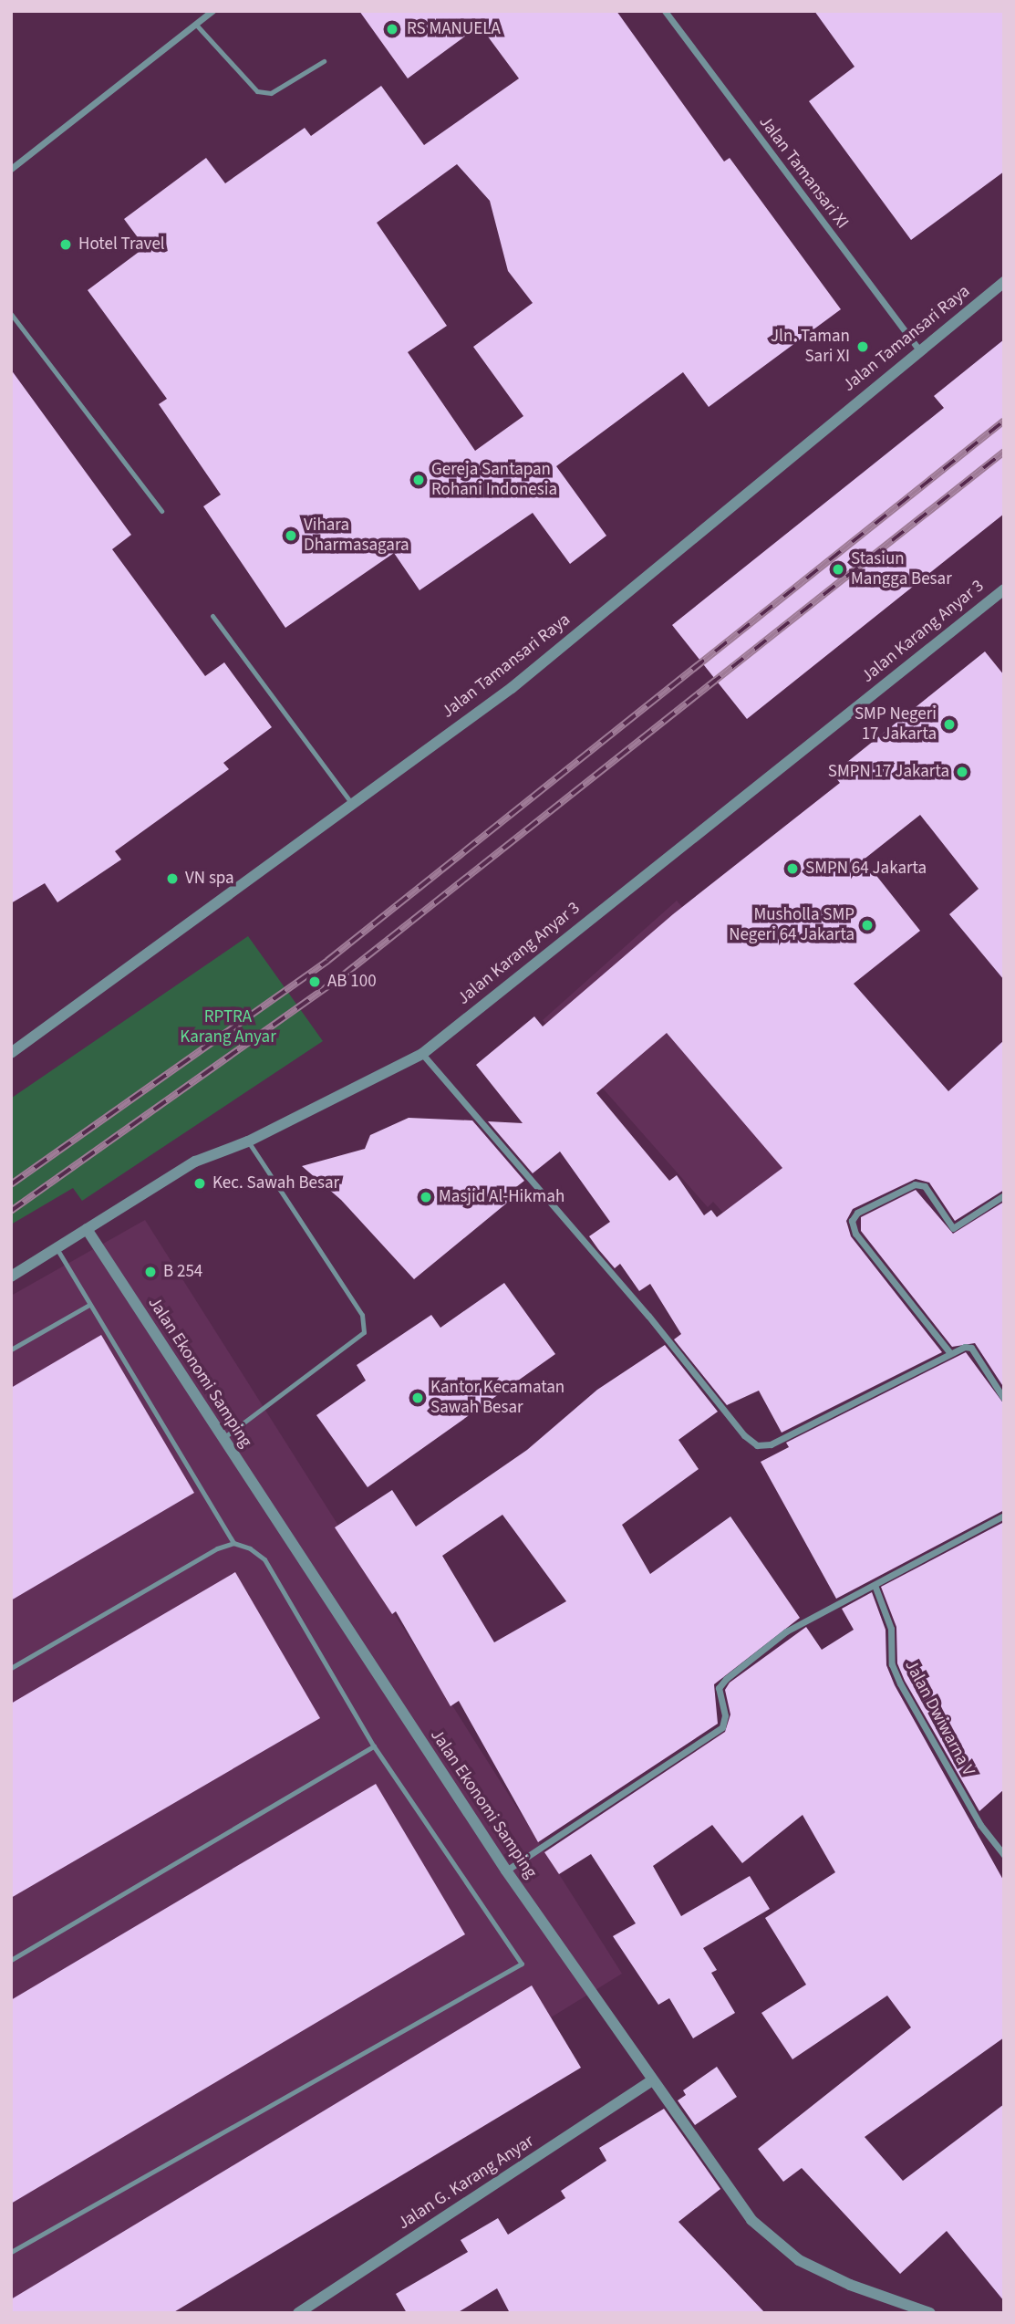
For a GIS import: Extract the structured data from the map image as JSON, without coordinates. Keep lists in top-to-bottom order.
{
  "streets": {
    "street": [
      "Jalan Tamansari XI",
      "Jalan Tamansari Raya",
      "Jalan Karang Anyar 3",
      "Jalan Ekonomi Samping",
      "Jalan Dwiwarna V",
      "Jalan G. Karang Anyar"
    ]
  },
  "crossings": [
    ["Jalan Tamansari XI", "Jalan Tamansari Raya"],
    ["Jalan Karang Anyar 3", "Jalan Ekonomi Samping"],
    ["Jalan Ekonomi Samping", "Jalan G. Karang Anyar"]
  ],
  "parks": ["RPTRA Karang Anyar"],
  "places": [
    "RS MANUELA",
    "Hotel Travel",
    "Jln. Taman Sari XI",
    "Gereja Santapan Rohani Indonesia",
    "Vihara Dharmasagara",
    "Stasiun Mangga Besar",
    "SMP Negeri 17 Jakarta",
    "SMPN 17 Jakarta",
    "SMPN 64 Jakarta",
    "VN spa",
    "Musholla SMP Negeri 64 Jakarta",
    "AB 100",
    "Kec. Sawah Besar",
    "Masjid Al-Hikmah",
    "B 254",
    "Kantor Kecamatan Sawah Besar"
  ]
}
